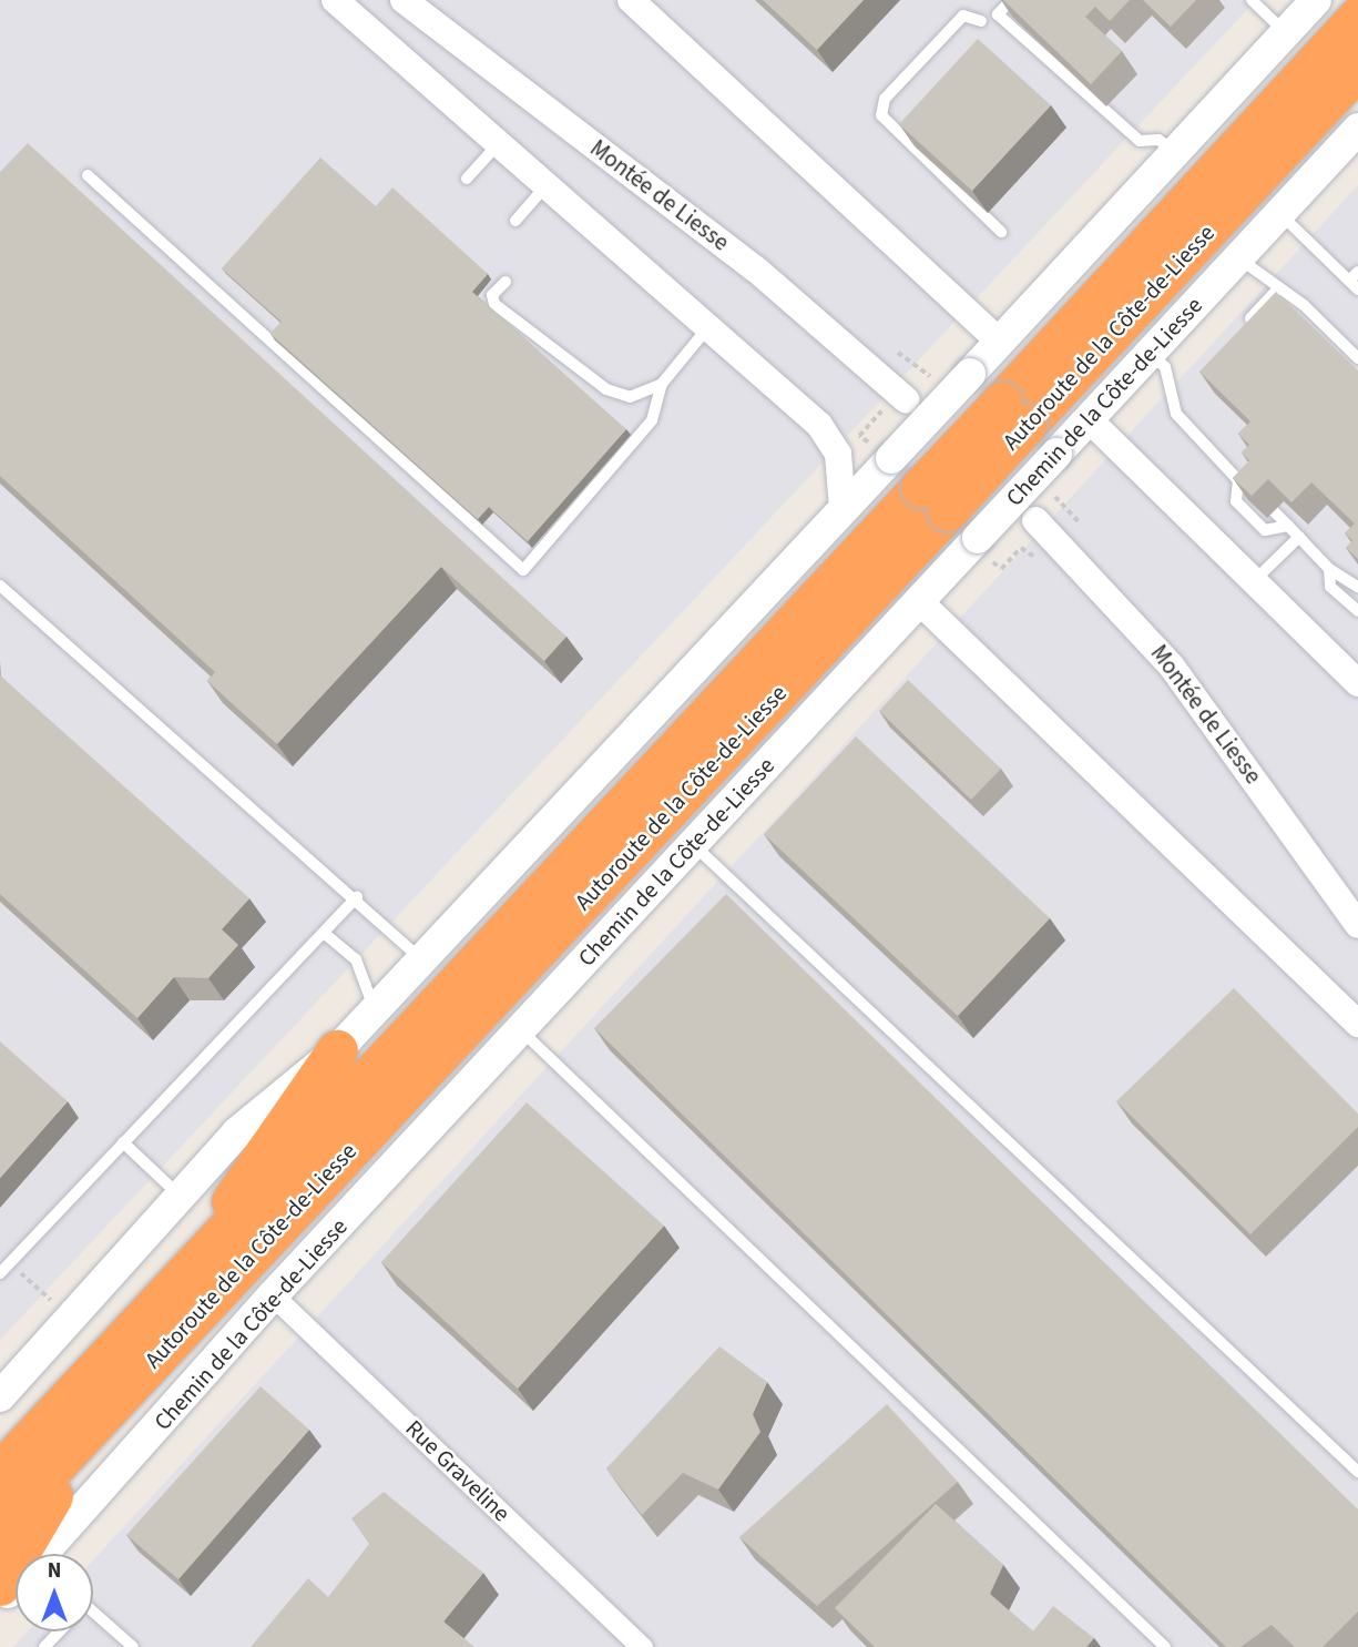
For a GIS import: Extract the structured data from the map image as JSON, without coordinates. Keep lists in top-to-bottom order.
{
  "streets": {
    "highway": ["Autoroute de la Côte-de-Liesse"],
    "main road": ["Chemin de la Côte-de-Liesse"],
    "street": ["Montée de Liesse", "Rue Graveline"]
  },
  "crossings": [
    ["Chemin de la Côte-de-Liesse", "Rue Graveline"]
  ],
  "north": "top"
}
